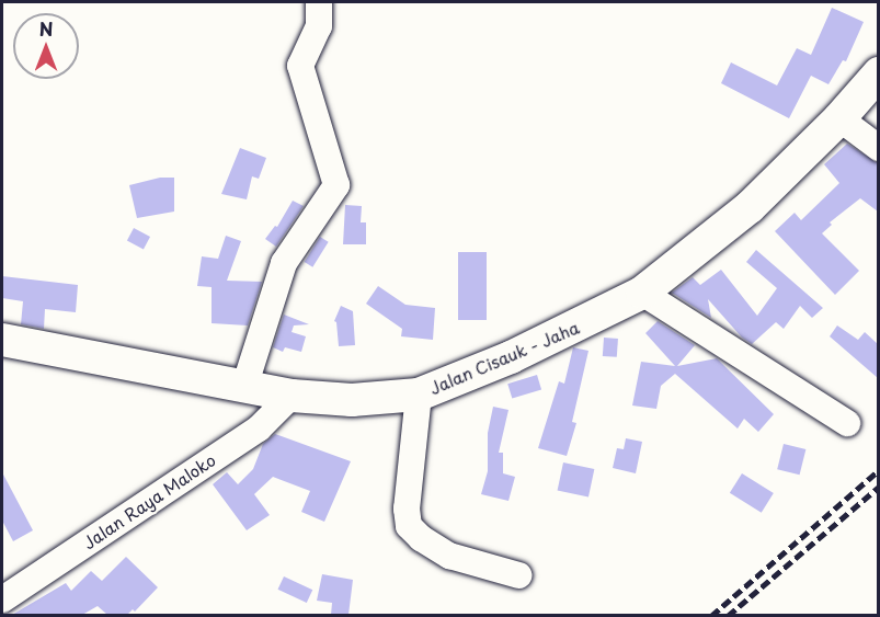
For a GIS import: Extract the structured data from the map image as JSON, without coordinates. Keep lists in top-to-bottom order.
{
  "streets": {
    "main road": ["Jalan Cisauk - Jaha"],
    "street": ["Jalan Raya Maloko"]
  },
  "crossings": [
    ["Jalan Cisauk - Jaha", "Jalan Raya Maloko"]
  ],
  "north": "top"
}
